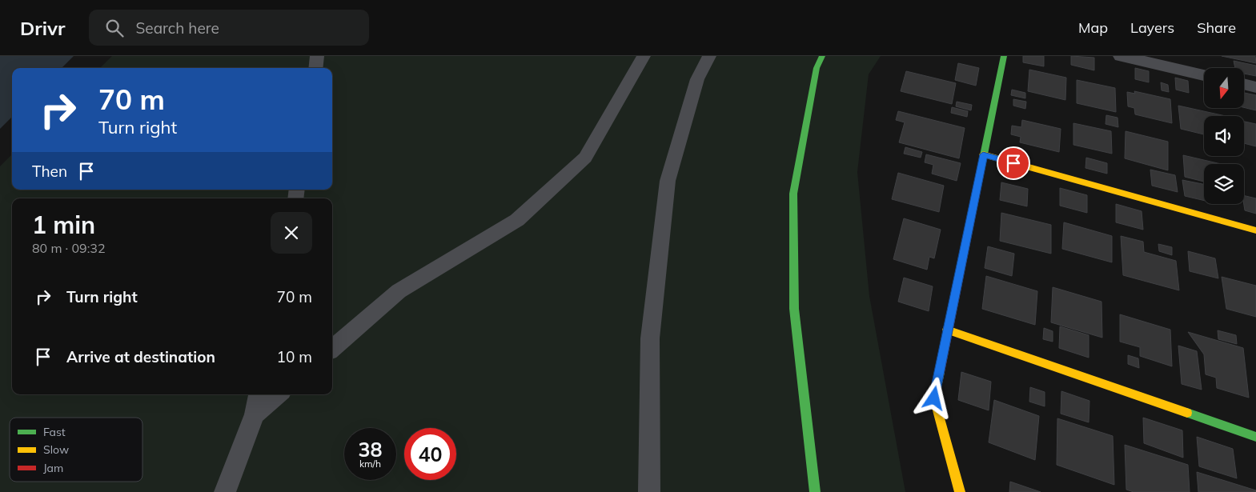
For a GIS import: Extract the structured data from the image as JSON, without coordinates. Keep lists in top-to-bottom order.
{
  "legend": ["Fast", "Slow", "Jam"],
  "north": "bottom",
  "page": {
    "header": "Drivr",
    "search": "Search here",
    "nav": ["Map", "Layers", "Share"],
    "turn": ["70 m", "Turn right"],
    "then": "Then",
    "heading": ["1 min", "80 m · 09:32"],
    "list": [
      {
        "name": "Turn right",
        "value": "70 m"
      },
      {
        "name": "Arrive at destination",
        "value": "10 m"
      }
    ],
    "speed": "38 km/h",
    "limit": "40"
  }
}
